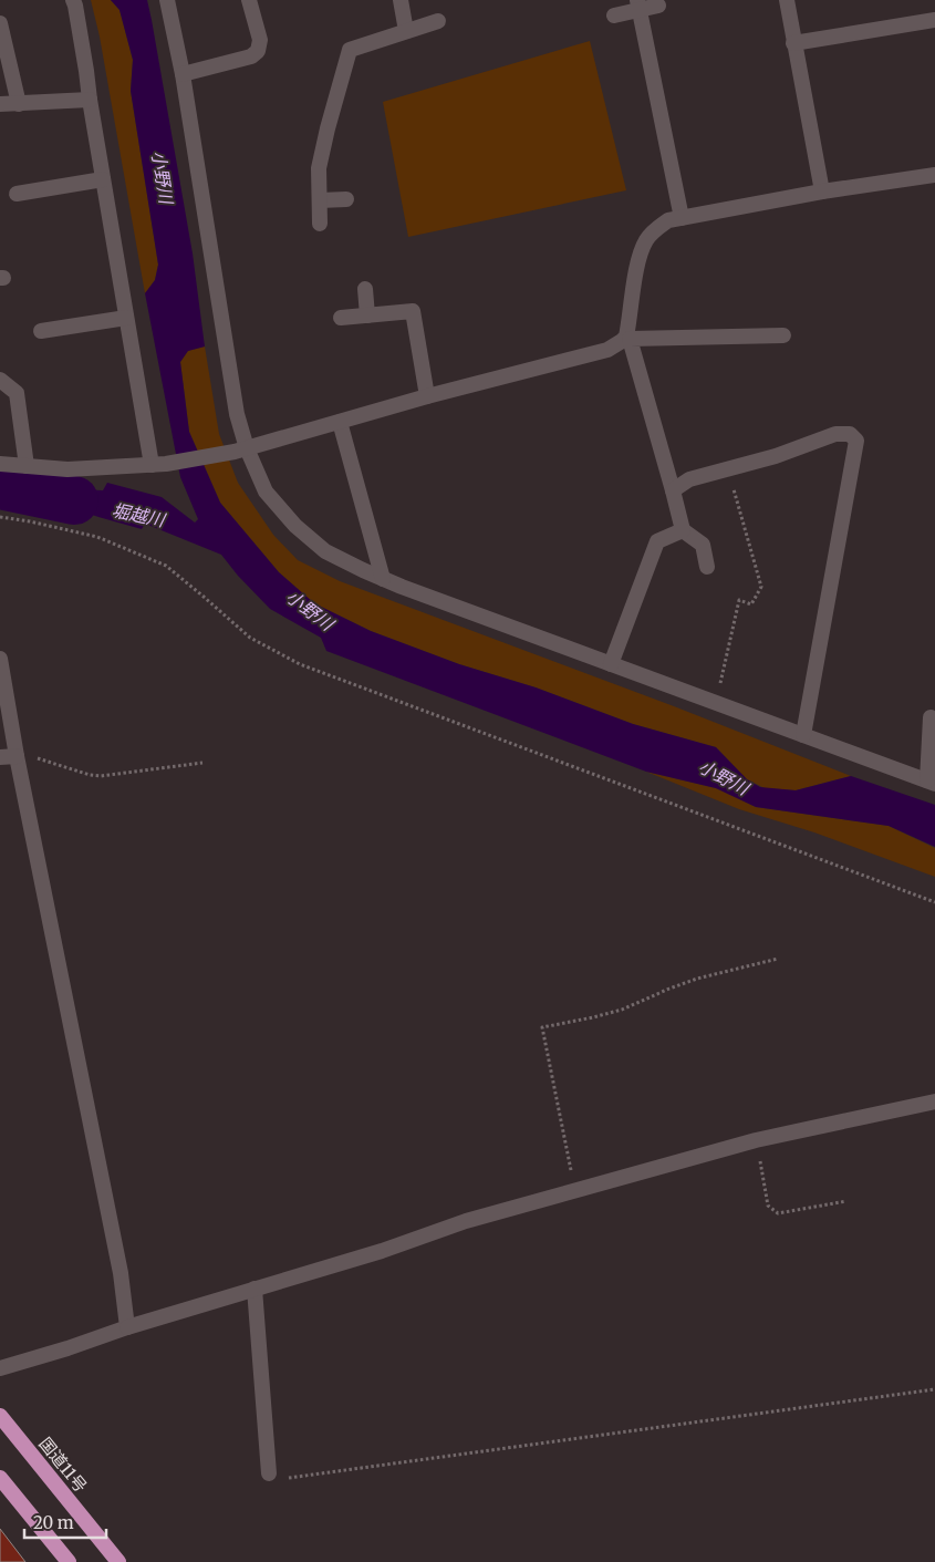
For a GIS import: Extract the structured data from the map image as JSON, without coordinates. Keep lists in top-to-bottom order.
{
  "streets": {
    "highway": ["国道11号"]
  },
  "water": ["小野川", "堀越川"],
  "scale_bar": "20 m"
}
